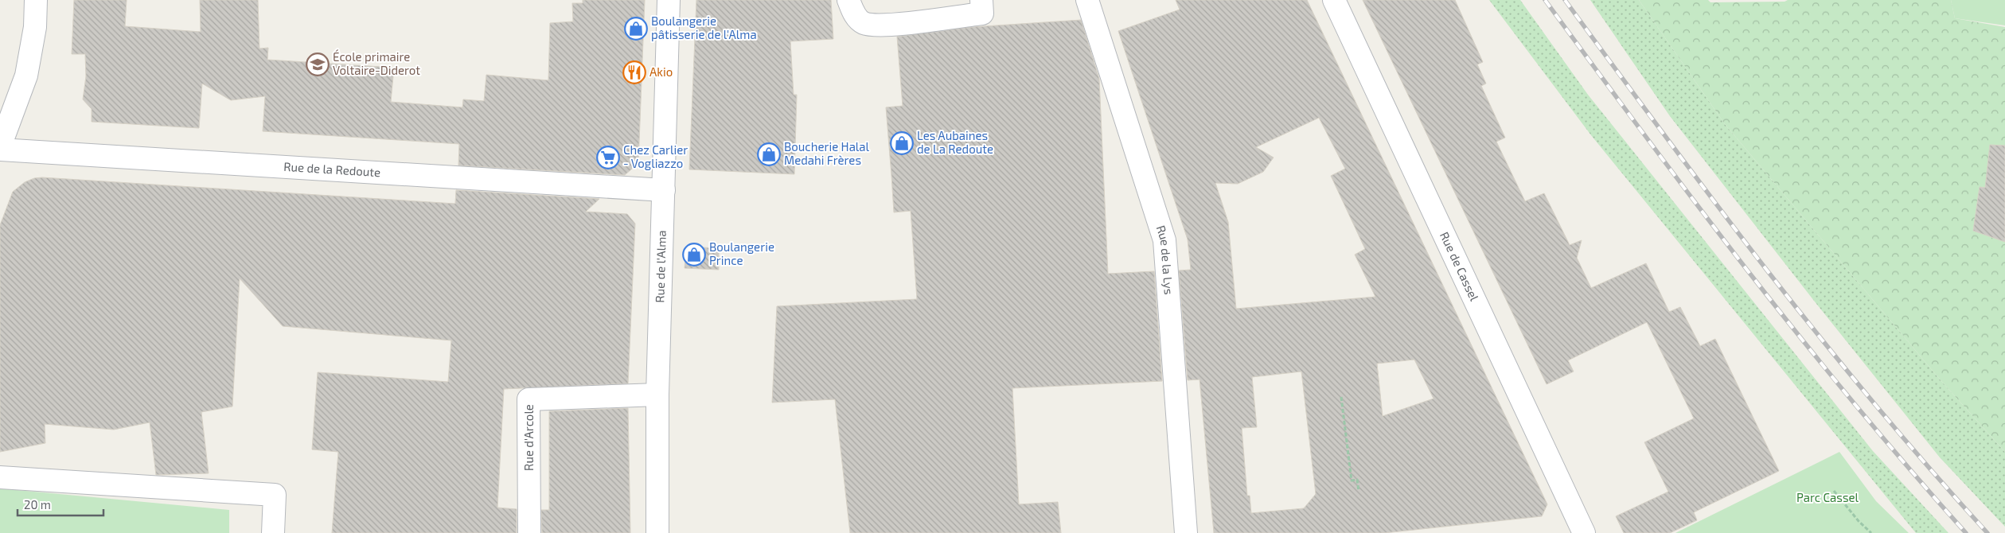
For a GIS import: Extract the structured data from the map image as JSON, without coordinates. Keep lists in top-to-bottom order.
{
  "streets": {
    "street": [
      "Rue de la Redoute",
      "Rue de la Lys",
      "Rue de l'Alma",
      "Rue de Cassel",
      "Rue d'Arcole"
    ]
  },
  "crossings": [
    ["Rue de la Redoute", "Rue de l'Alma"],
    ["Rue de l'Alma", "Rue d'Arcole"]
  ],
  "parks": ["Parc Cassel"],
  "places": {
    "shop": [
      "Boulangerie pâtisserie de l'Alma",
      "Les Aubaines de La Redoute",
      "Boucherie Halal Medahi Frères",
      "Boulangerie Prince"
    ],
    "school or university": ["École primaire Voltaire-Diderot"],
    "restaurant": ["Akio"],
    "supermarket": ["Chez Carlier - Vogliazzo"]
  },
  "scale_bar": "20 m"
}
